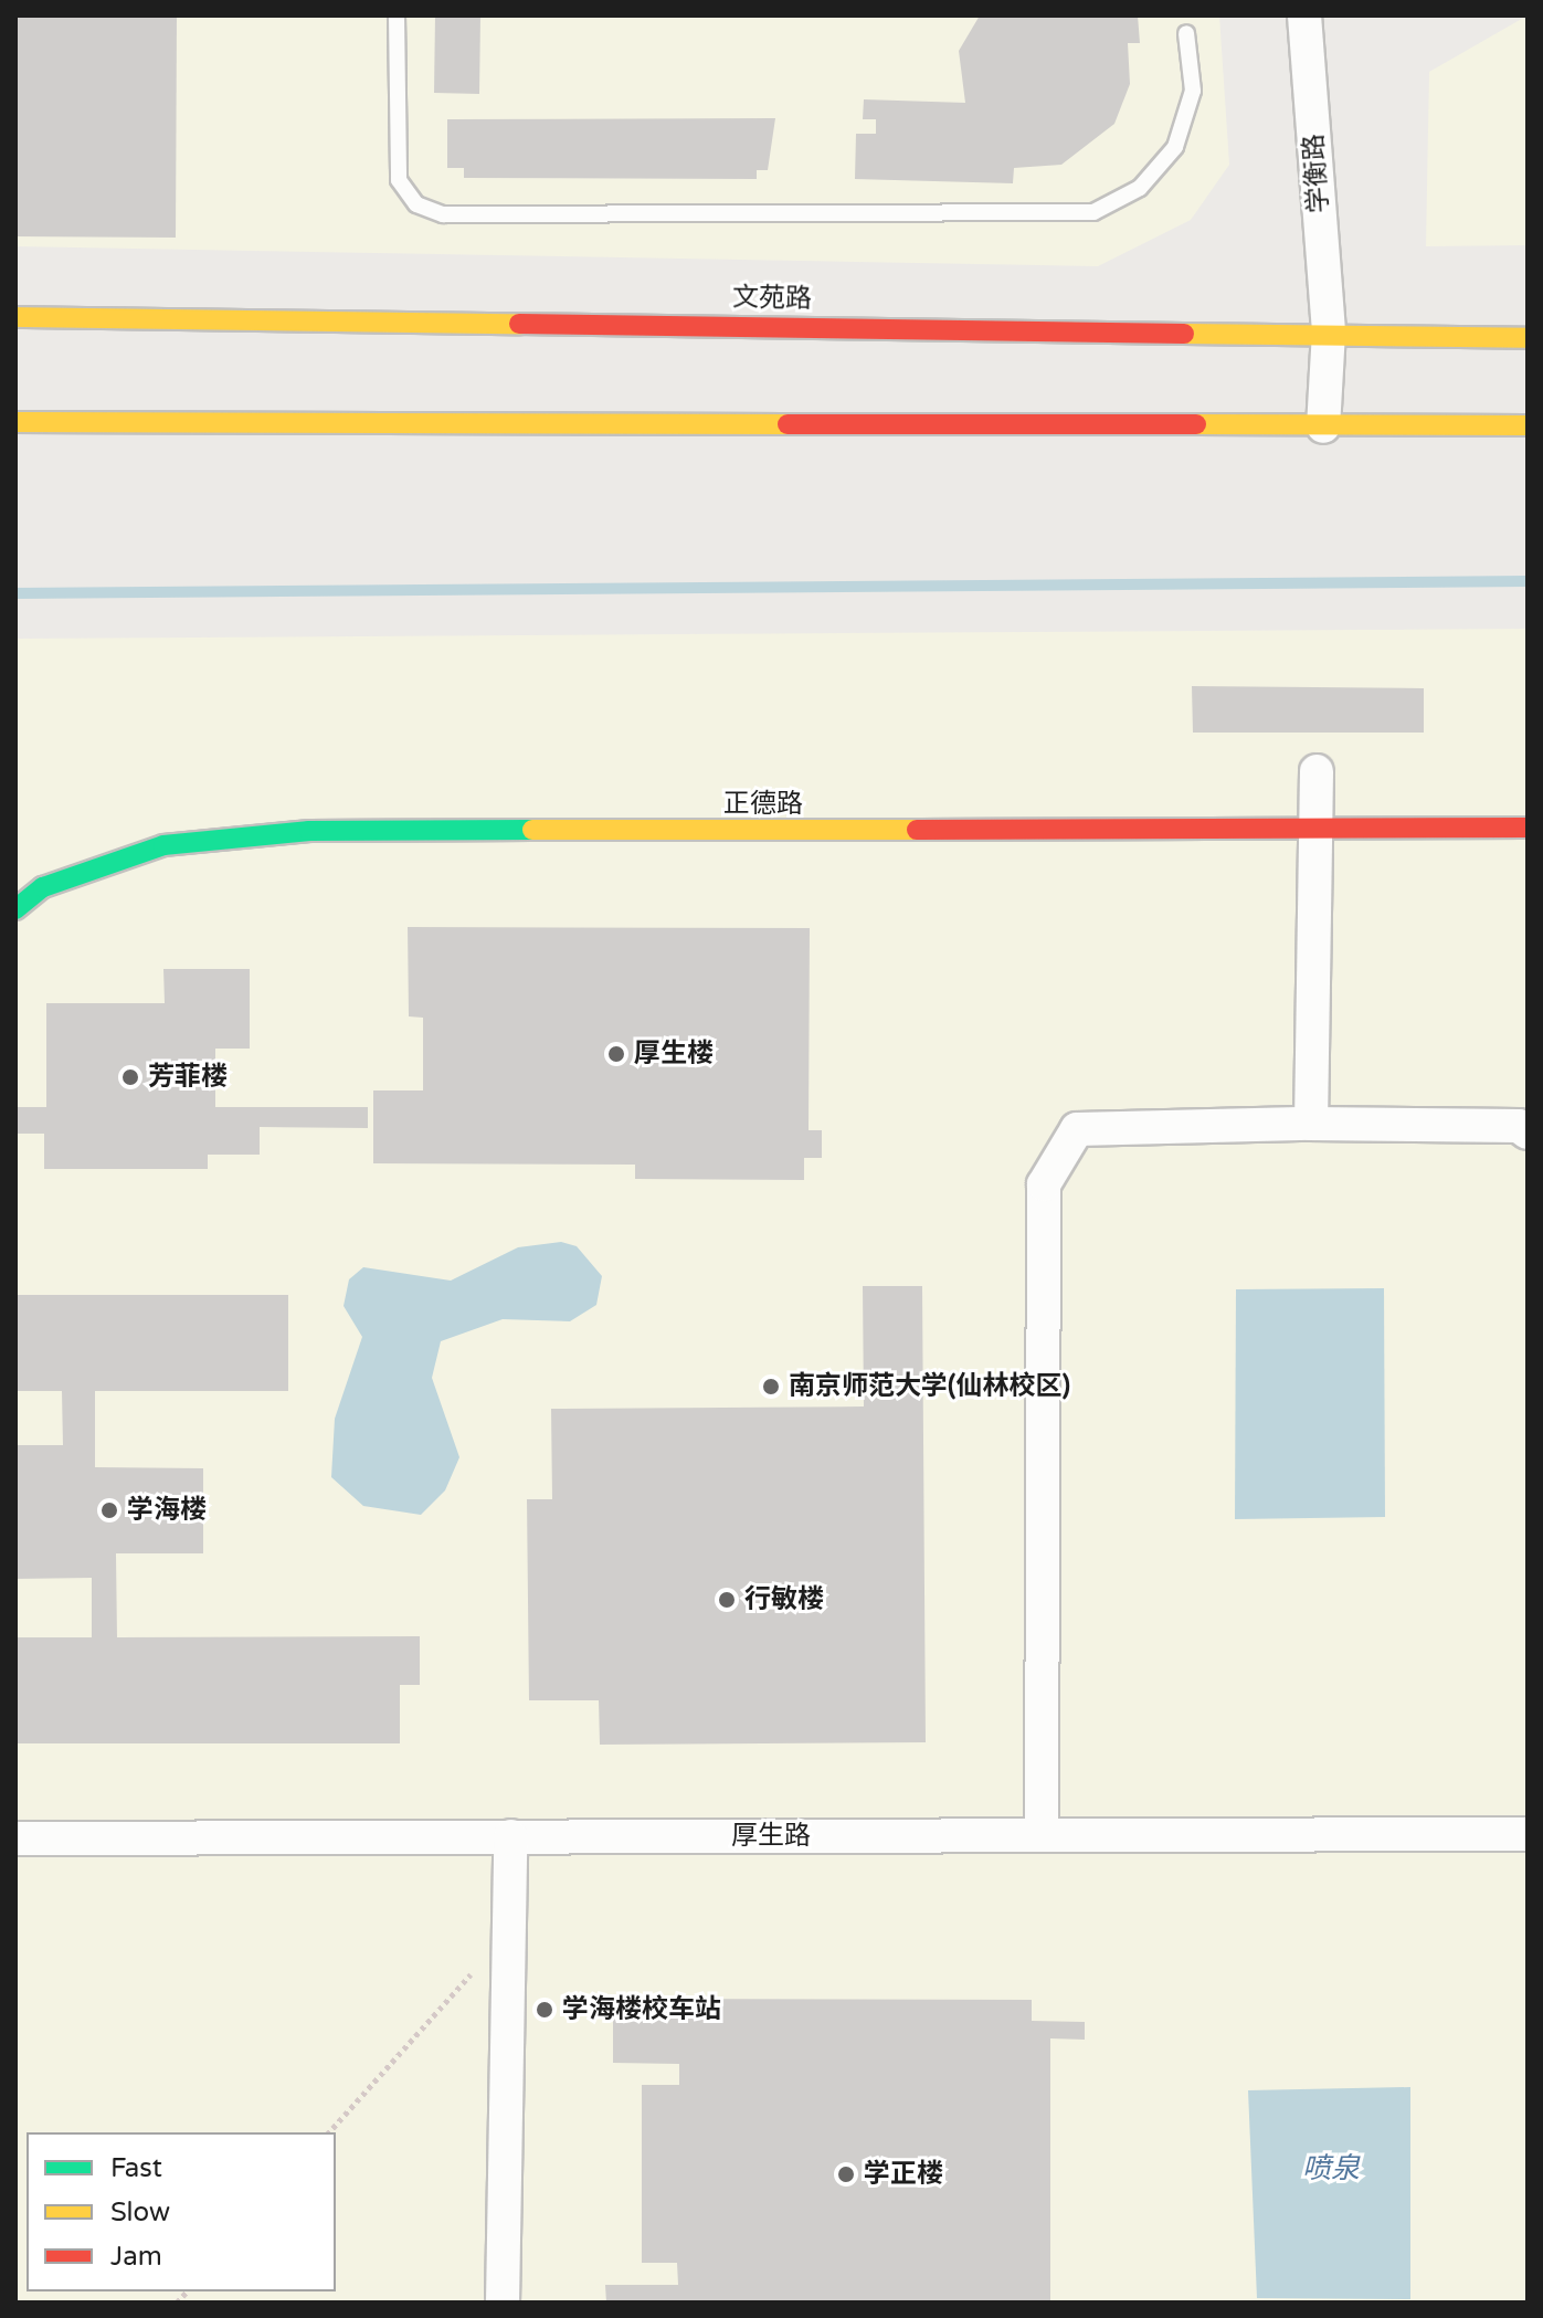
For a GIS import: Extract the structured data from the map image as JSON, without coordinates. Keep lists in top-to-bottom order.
{
  "streets": {
    "main road": ["文苑路", "正德路"],
    "street": ["学衡路", "厚生路"]
  },
  "crossings": [
    ["学衡路", "文苑路"]
  ],
  "water": ["喷泉"],
  "places": [
    "厚生楼",
    "芳菲楼",
    "南京师范大学(仙林校区)",
    "学海楼",
    "行敏楼",
    "学海楼校车站",
    "学正楼"
  ],
  "legend": ["Fast", "Slow", "Jam"]
}
